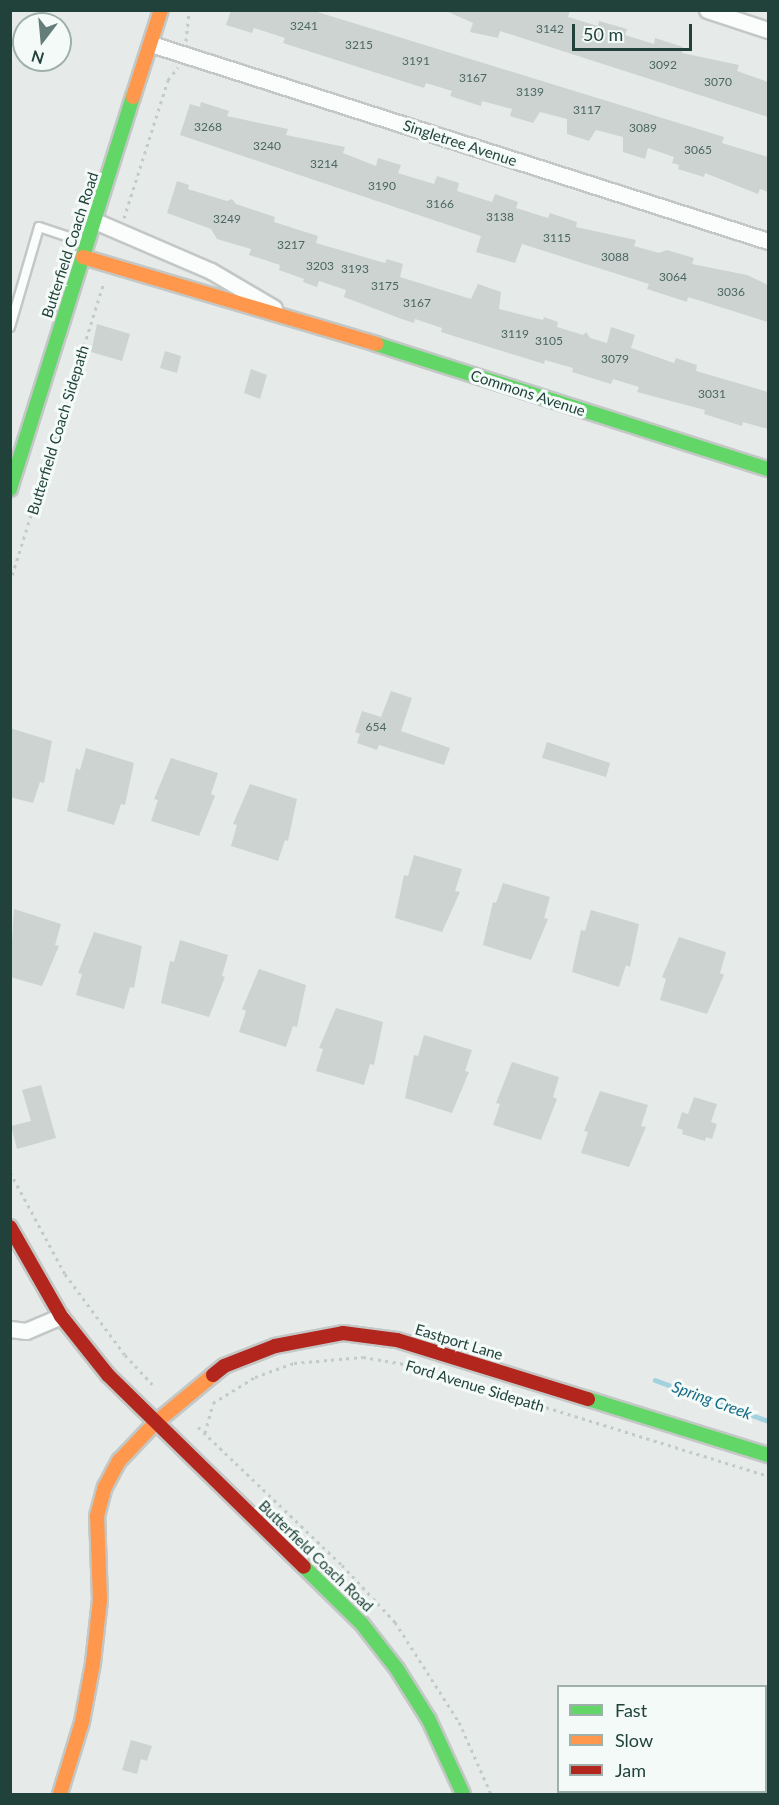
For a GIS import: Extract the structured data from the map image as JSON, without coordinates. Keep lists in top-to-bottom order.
{
  "streets": {
    "street": [
      "Singletree Avenue",
      "Butterfield Coach Road",
      "Commons Avenue",
      "Eastport Lane"
    ],
    "path": ["Butterfield Coach Sidepath", "Ford Avenue Sidepath"]
  },
  "crossings": [
    ["Singletree Avenue", "Butterfield Coach Road"],
    ["Butterfield Coach Road", "Commons Avenue"],
    ["Butterfield Coach Road", "Eastport Lane"]
  ],
  "water": ["Spring Creek"],
  "house_numbers": [
    "3241",
    "3142",
    "3215",
    "3191",
    "3092",
    "3167",
    "3070",
    "3139",
    "3117",
    "3268",
    "3089",
    "3240",
    "3065",
    "3214",
    "3190",
    "3166",
    "3138",
    "3249",
    "3115",
    "3217",
    "3088",
    "3203",
    "3193",
    "3064",
    "3175",
    "3036",
    "3167",
    "3119",
    "3105",
    "3079",
    "3031",
    "654"
  ],
  "legend": ["Fast", "Slow", "Jam"],
  "scale_bar": "50 m",
  "north": "bottom"
}
